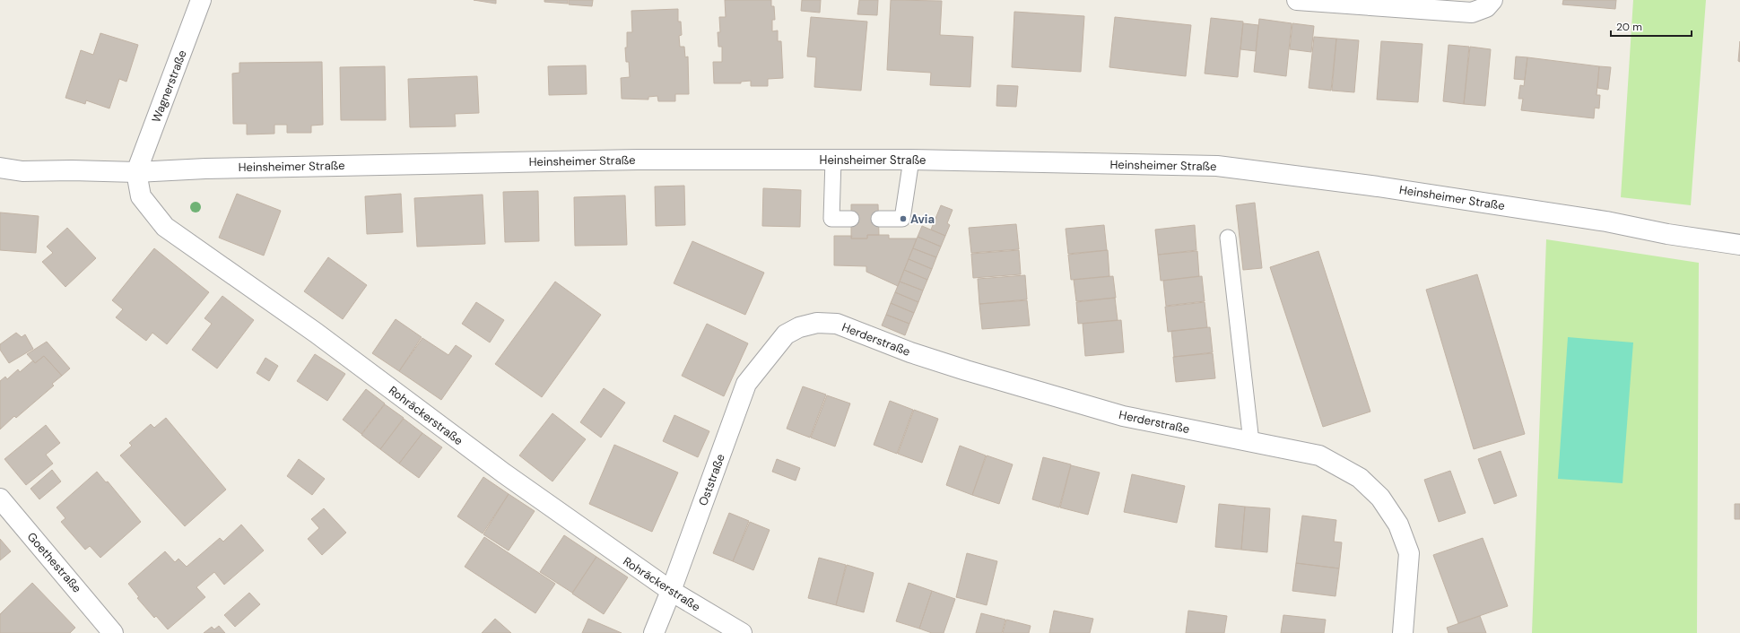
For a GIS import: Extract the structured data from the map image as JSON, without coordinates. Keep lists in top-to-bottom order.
{
  "streets": {
    "street": [
      "Wagnerstraße",
      "Heinsheimer Straße",
      "Herderstraße",
      "Rohräckerstraße",
      "Oststraße",
      "Goethestraße"
    ]
  },
  "crossings": [
    ["Wagnerstraße", "Heinsheimer Straße"],
    ["Wagnerstraße", "Rohräckerstraße"],
    ["Heinsheimer Straße", "Rohräckerstraße"],
    ["Herderstraße", "Oststraße"],
    ["Rohräckerstraße", "Oststraße"]
  ],
  "places": ["Avia"],
  "scale_bar": "20 m"
}
